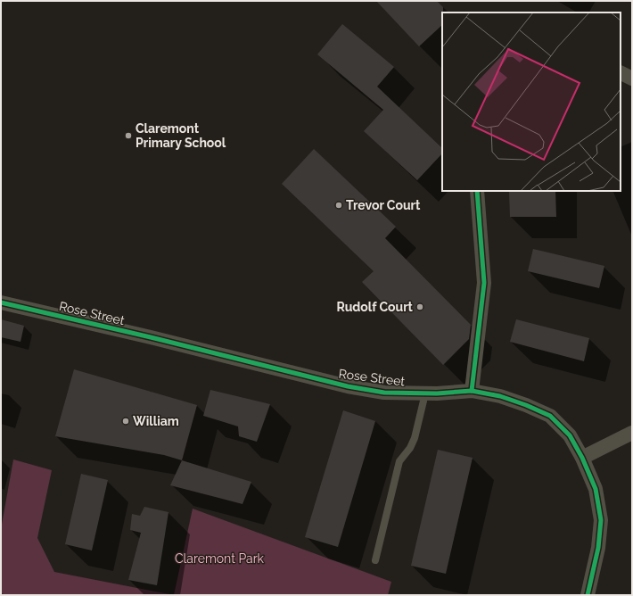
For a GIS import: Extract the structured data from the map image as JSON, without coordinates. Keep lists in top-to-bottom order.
{
  "streets": {
    "street": ["Rose Street"]
  },
  "parks": ["Claremont Park"],
  "places": [
    "Claremont Primary School",
    "Trevor Court",
    "Rudolf Court",
    "William"
  ]
}
